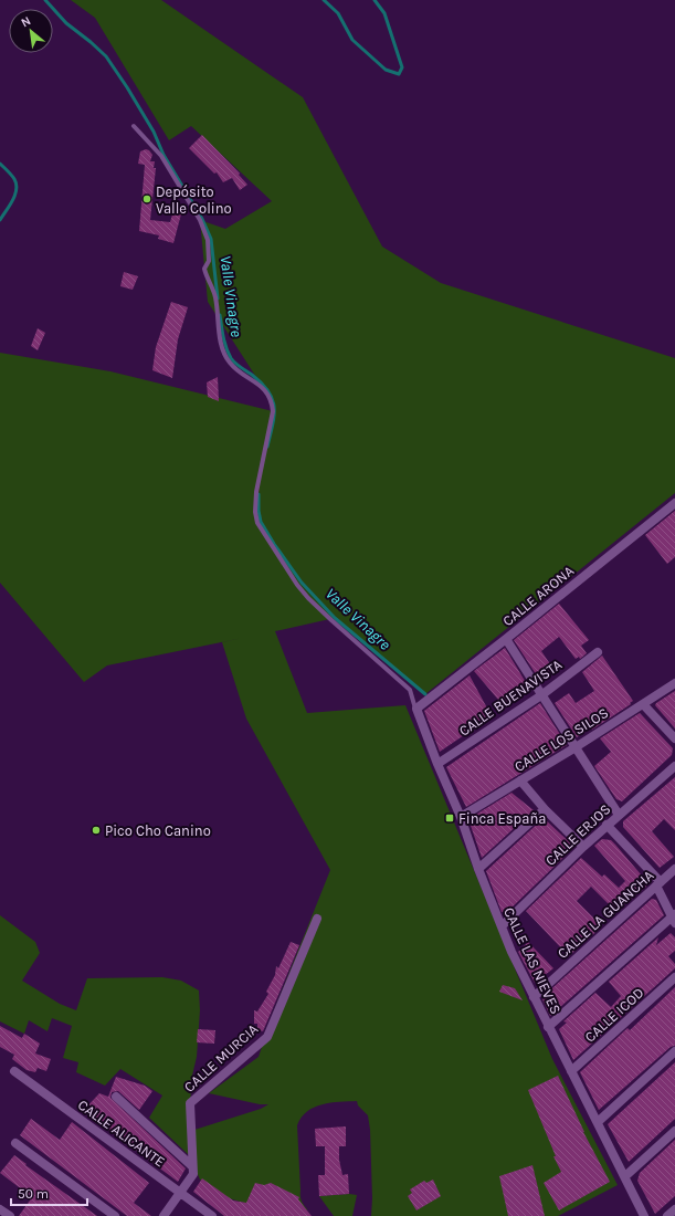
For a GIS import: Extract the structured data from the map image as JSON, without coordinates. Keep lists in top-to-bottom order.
{
  "streets": {
    "street": [
      "CALLE ARONA",
      "CALLE BUENAVISTA",
      "CALLE LOS SILOS",
      "CALLE ERJOS",
      "CALLE LA GUANCHA",
      "CALLE LAS NIEVES",
      "CALLE ICOD",
      "CALLE MURCIA",
      "CALLE ALICANTE"
    ]
  },
  "crossings": [
    ["CALLE ARONA", "CALLE LAS NIEVES"],
    ["CALLE BUENAVISTA", "CALLE LAS NIEVES"],
    ["CALLE LOS SILOS", "CALLE LAS NIEVES"],
    ["CALLE ERJOS", "CALLE LAS NIEVES"],
    ["CALLE LA GUANCHA", "CALLE LAS NIEVES"],
    ["CALLE LAS NIEVES", "CALLE ICOD"],
    ["CALLE MURCIA", "CALLE ALICANTE"]
  ],
  "water": ["Valle Vinagre"],
  "places": {
    "other": ["Depósito Valle Colino", "Pico Cho Canino"],
    "transit": ["Finca España"]
  },
  "scale_bar": "50 m",
  "north": "top left"
}
